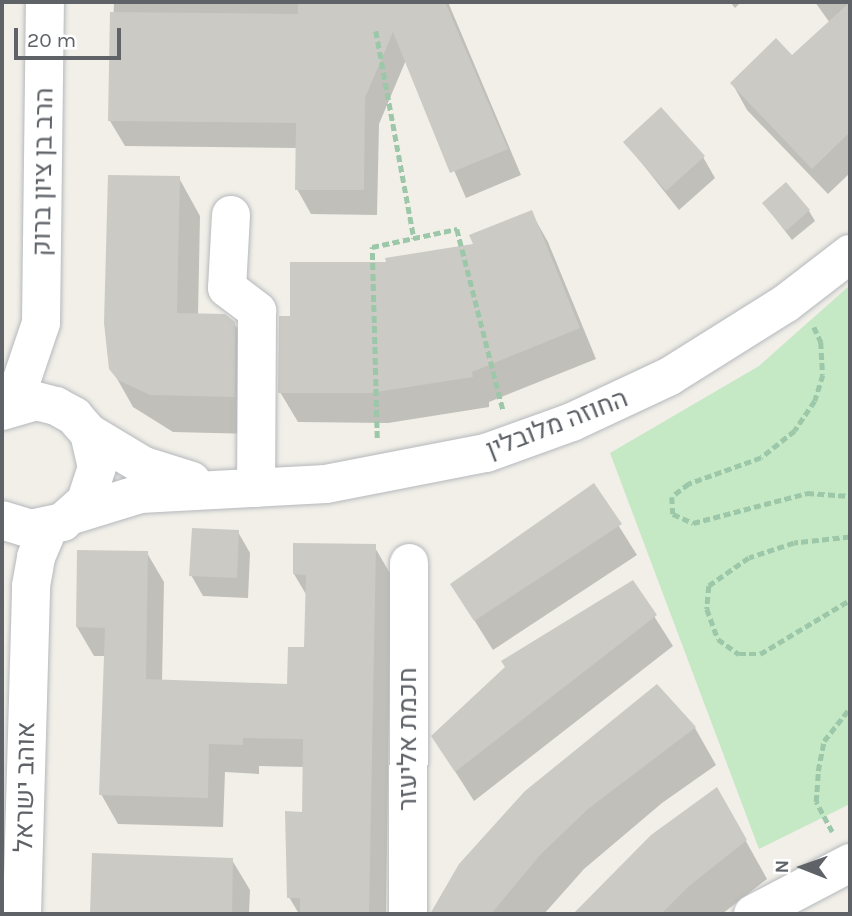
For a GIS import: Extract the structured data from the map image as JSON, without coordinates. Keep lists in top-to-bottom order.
{
  "streets": {
    "street": [
      "הרב בן ציון ברוק",
      "החוזה מלובלין",
      "חכמת אליעזר",
      "אוהב ישראל"
    ]
  },
  "crossings": [
    ["הרב בן ציון ברוק", "החוזה מלובלין"],
    ["הרב בן ציון ברוק", "אוהב ישראל"],
    ["החוזה מלובלין", "אוהב ישראל"]
  ],
  "scale_bar": "20 m",
  "north": "left"
}
